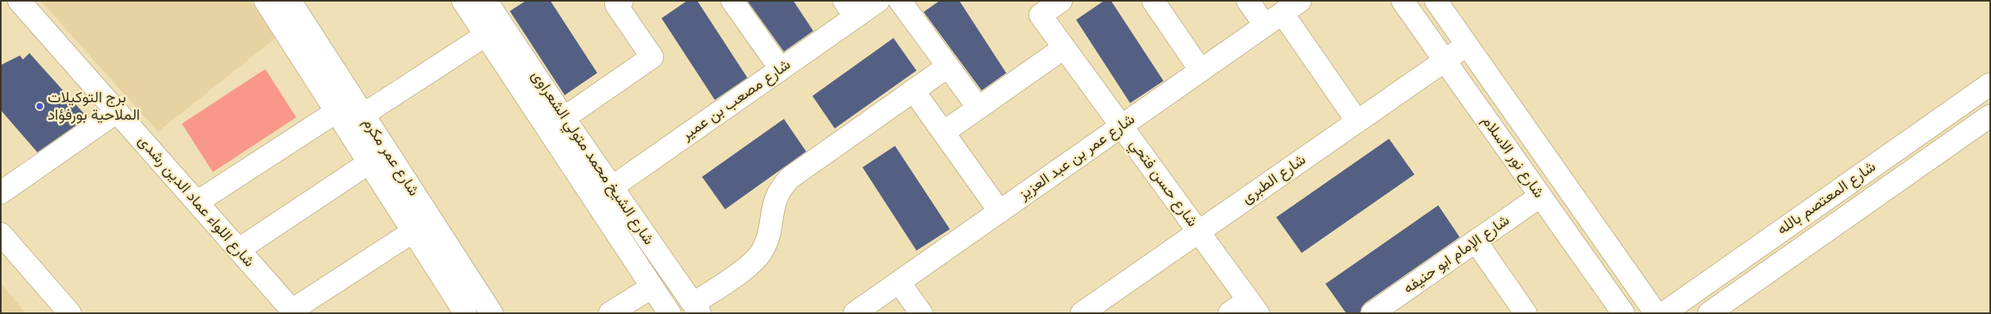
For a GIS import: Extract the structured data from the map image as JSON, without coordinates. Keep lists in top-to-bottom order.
{
  "streets": {
    "street": [
      "شارع مصعب بن عمير",
      "شارع عمر مكرم",
      "شارع عمر بن عبد العزيز",
      "شارع نور الاسلام",
      "شارع الشيخ محمد متولي الشعراوى",
      "شارع الطبرى",
      "شارع حسن فتحي",
      "شارع المعتصم بالله",
      "شارع اللواء عماد الدين رشدى",
      "شارع الإمام ابو حنيفه"
    ]
  },
  "crossings": [
    ["شارع مصعب بن عمير", "شارع الشيخ محمد متولي الشعراوى"],
    ["شارع عمر بن عبد العزيز", "شارع حسن فتحي"],
    ["شارع نور الاسلام", "شارع الطبرى"],
    ["شارع نور الاسلام", "شارع الإمام ابو حنيفه"],
    ["شارع الطبرى", "شارع حسن فتحي"]
  ],
  "places": ["برج التوكيلات الملاحية بورفؤاد"]
}
